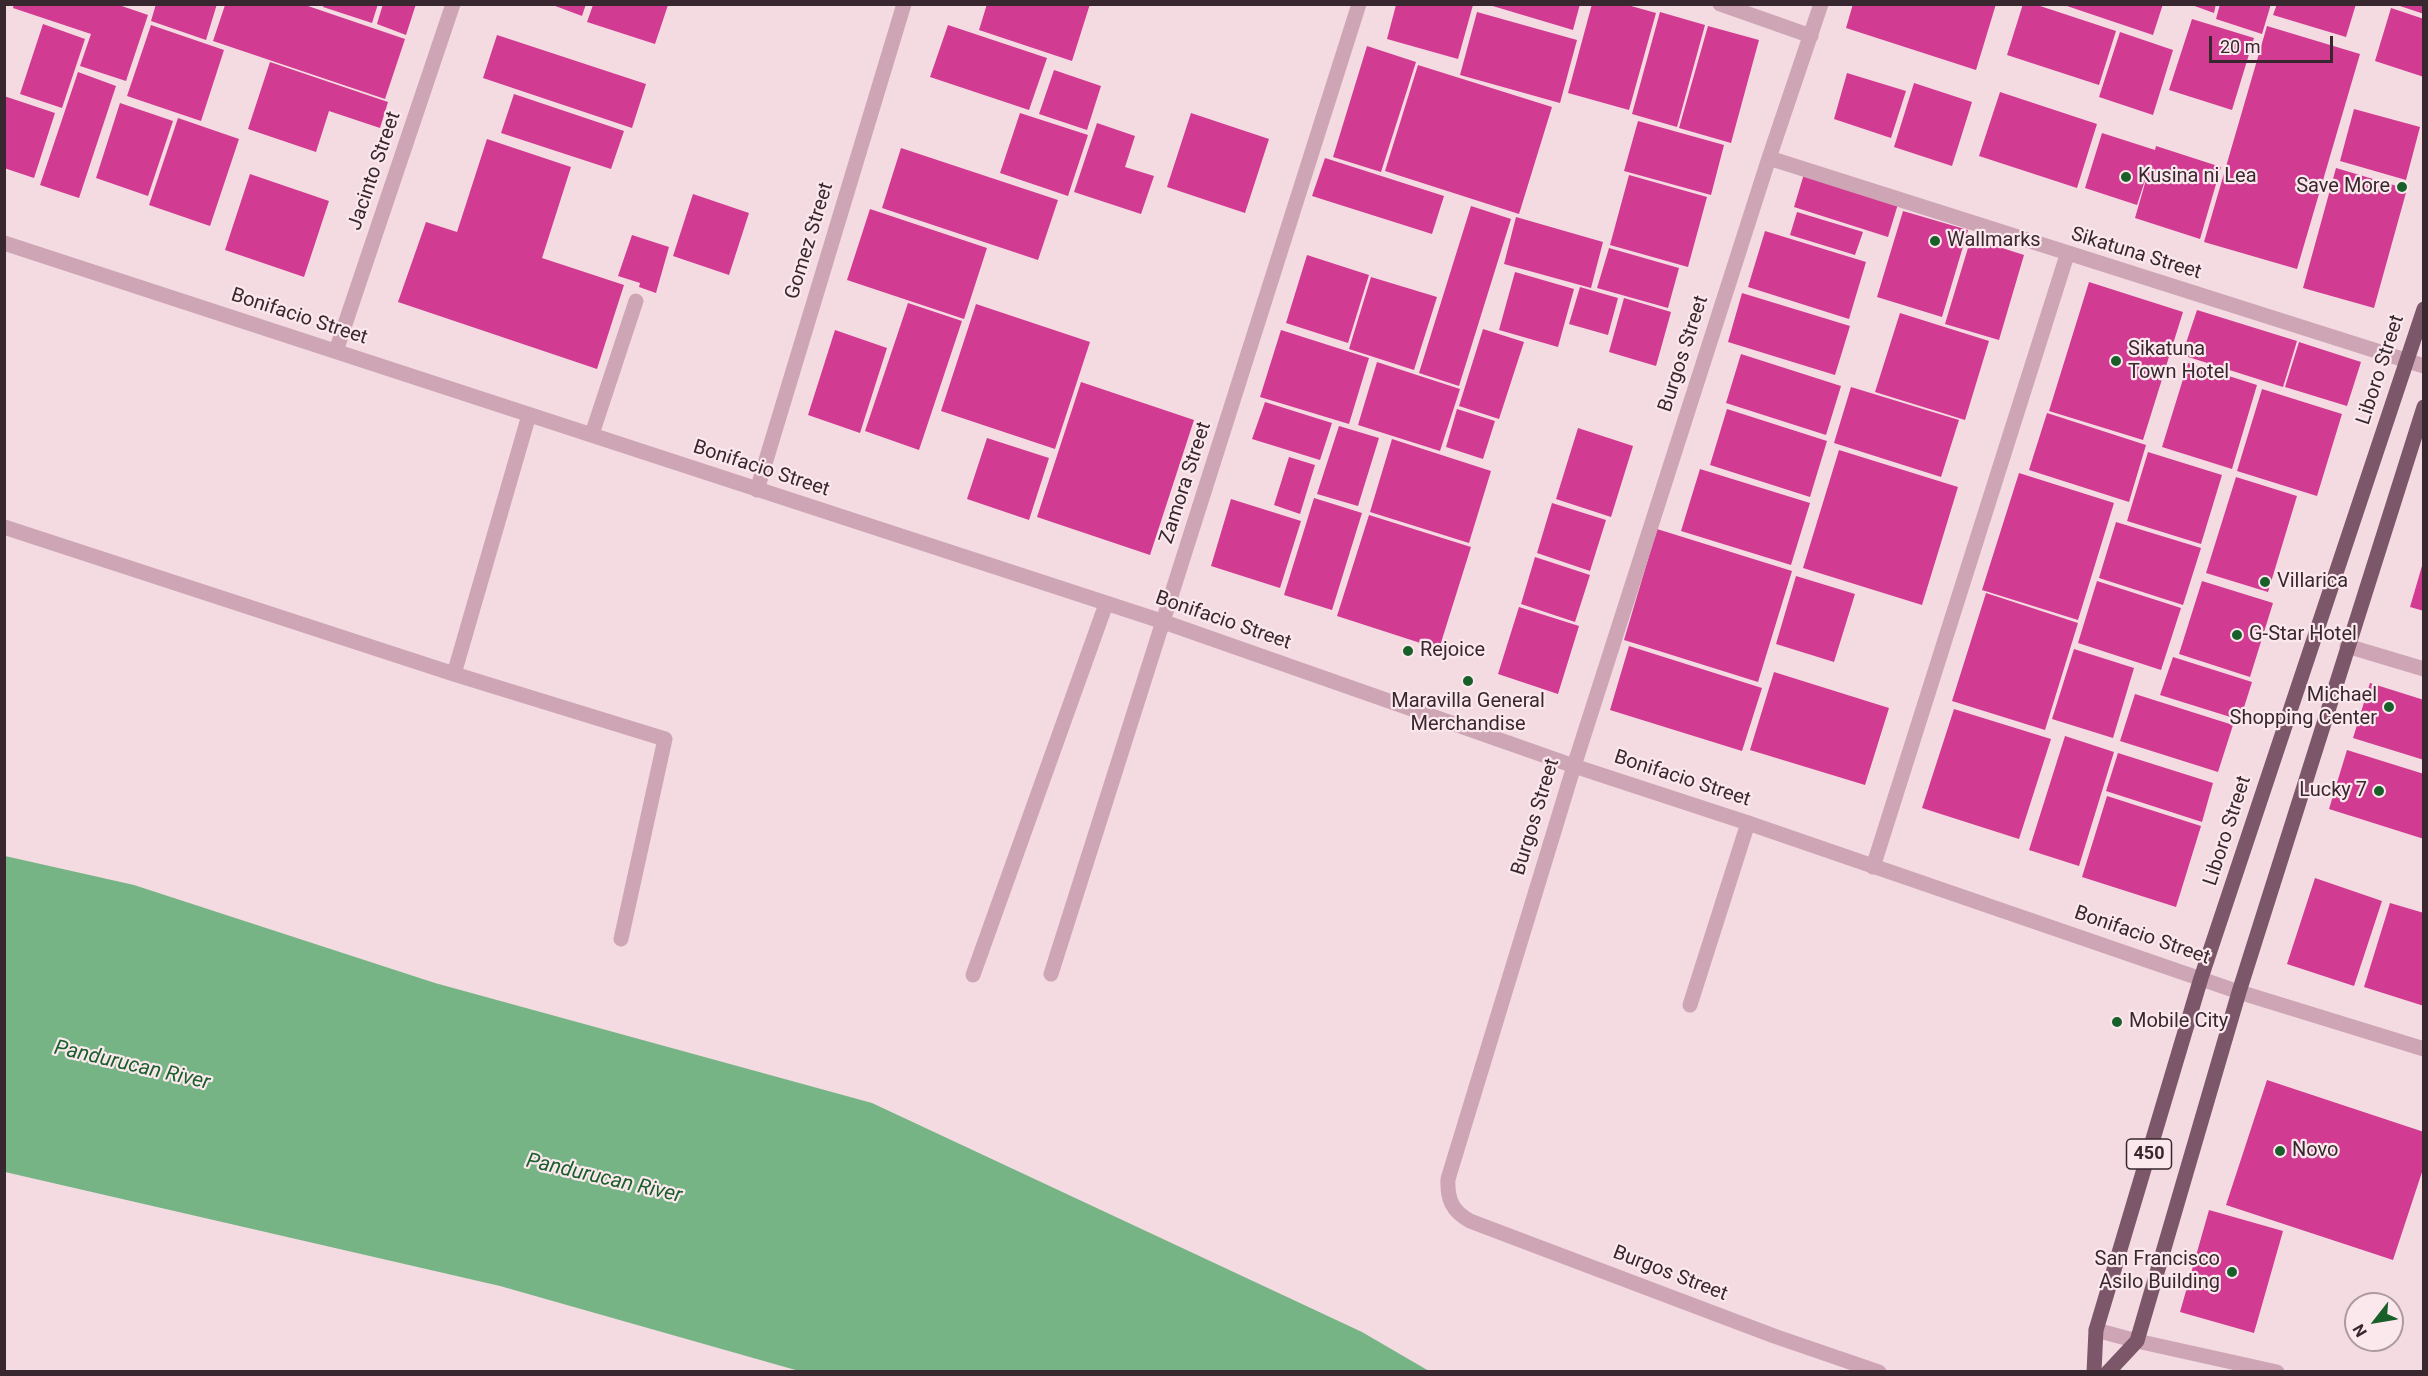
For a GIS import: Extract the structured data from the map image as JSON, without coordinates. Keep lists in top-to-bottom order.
{
  "streets": {
    "main road": ["Liboro Street", "450"],
    "street": [
      "Jacinto Street",
      "Gomez Street",
      "Sikatuna Street",
      "Bonifacio Street",
      "Burgos Street",
      "Zamora Street"
    ]
  },
  "crossings": [
    ["Jacinto Street", "Bonifacio Street"],
    ["Gomez Street", "Bonifacio Street"],
    ["Sikatuna Street", "Burgos Street"],
    ["Sikatuna Street", "Liboro Street"],
    ["Bonifacio Street", "Burgos Street"],
    ["Bonifacio Street", "Liboro Street"],
    ["Bonifacio Street", "Zamora Street"],
    ["Bonifacio Street", "450"]
  ],
  "water": ["Pandurucan River"],
  "places": [
    "Kusina ni Lea",
    "Save More",
    "Wallmarks",
    "Sikatuna Town Hotel",
    "Villarica",
    "G-Star Hotel",
    "Rejoice",
    "Maravilla General Merchandise",
    "Michael Shopping Center",
    "Lucky 7",
    "Mobile City",
    "Novo",
    "San Francisco Asilo Building"
  ],
  "scale_bar": "20 m",
  "north": "bottom left"
}
